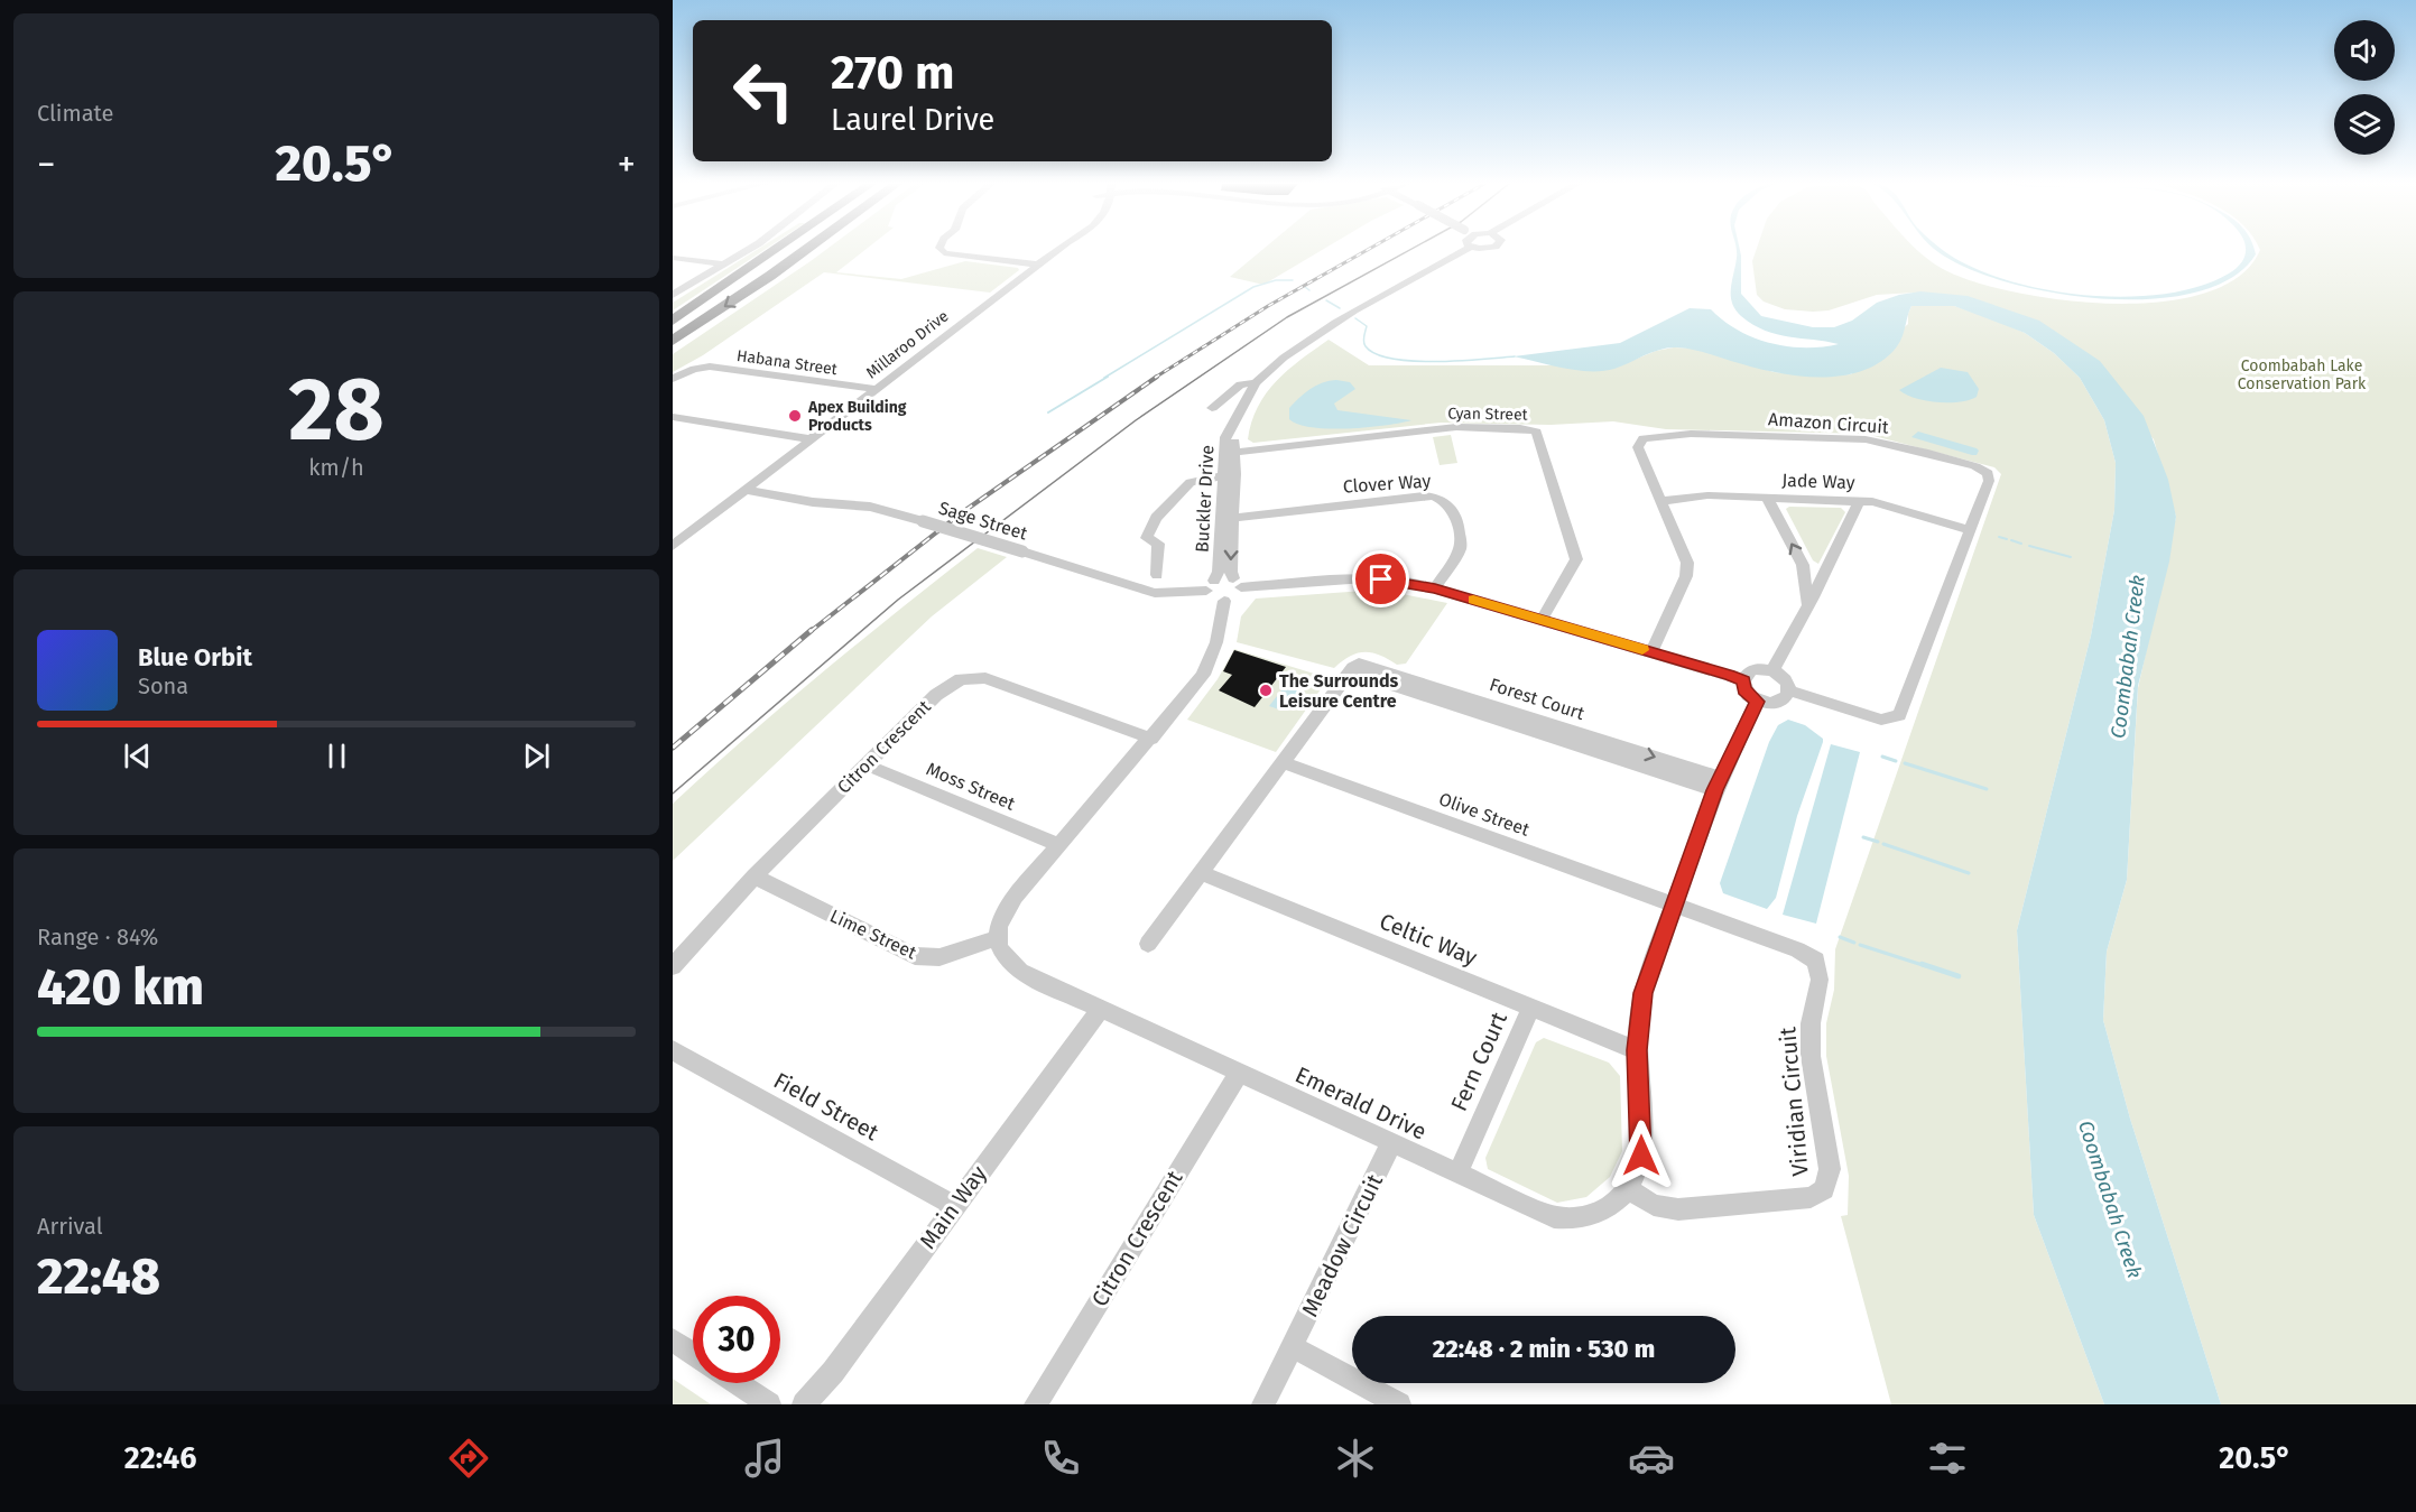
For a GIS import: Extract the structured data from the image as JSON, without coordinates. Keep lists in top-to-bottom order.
{
  "streets": {
    "street": [
      "Millaroo Drive",
      "Habana Street",
      "Cyan Street",
      "Amazon Circuit",
      "Jade Way",
      "Clover Way",
      "Buckler Drive",
      "Sage Street",
      "Forest Court",
      "Citron Crescent",
      "Moss Street",
      "Olive Street",
      "Lime Street",
      "Celtic Way",
      "Fern Court",
      "Viridian Circuit",
      "Emerald Drive",
      "Field Street",
      "Main Way",
      "Meadow Circuit"
    ]
  },
  "crossings": [
    ["Millaroo Drive", "Habana Street"],
    ["Millaroo Drive", "Sage Street"],
    ["Cyan Street", "Buckler Drive"],
    ["Cyan Street", "Sage Street"],
    ["Amazon Circuit", "Jade Way"],
    ["Amazon Circuit", "Sage Street"],
    ["Amazon Circuit", "Emerald Drive"],
    ["Clover Way", "Buckler Drive"],
    ["Clover Way", "Sage Street"],
    ["Buckler Drive", "Sage Street"],
    ["Sage Street", "Emerald Drive"],
    ["Forest Court", "Olive Street"],
    ["Forest Court", "Celtic Way"],
    ["Forest Court", "Emerald Drive"],
    ["Citron Crescent", "Moss Street"],
    ["Citron Crescent", "Lime Street"],
    ["Citron Crescent", "Emerald Drive"],
    ["Olive Street", "Viridian Circuit"],
    ["Olive Street", "Emerald Drive"],
    ["Lime Street", "Emerald Drive"],
    ["Celtic Way", "Fern Court"],
    ["Celtic Way", "Emerald Drive"],
    ["Fern Court", "Emerald Drive"],
    ["Viridian Circuit", "Emerald Drive"],
    ["Emerald Drive", "Main Way"],
    ["Emerald Drive", "Meadow Circuit"],
    ["Field Street", "Main Way"]
  ],
  "water": ["Coombabah Creek"],
  "parks": ["Coombabah Lake Conservation Park"],
  "places": ["Apex Building Products", "The Surrounds Leisure Centre"],
  "page": {
    "tile": [
      "Climate",
      ["28", "km/h"],
      ["Range · 84%", "420 km"],
      ["Arrival", "22:48"]
    ],
    "turn": ["270 m", "Laurel Drive"],
    "heat": ["−", "20.5°", "+"],
    "song": ["Blue Orbit", "Sona"],
    "limit": "30",
    "trip": "22:48 · 2 min · 530 m",
    "tabs": ["22:46", "20.5°"]
  }
}
